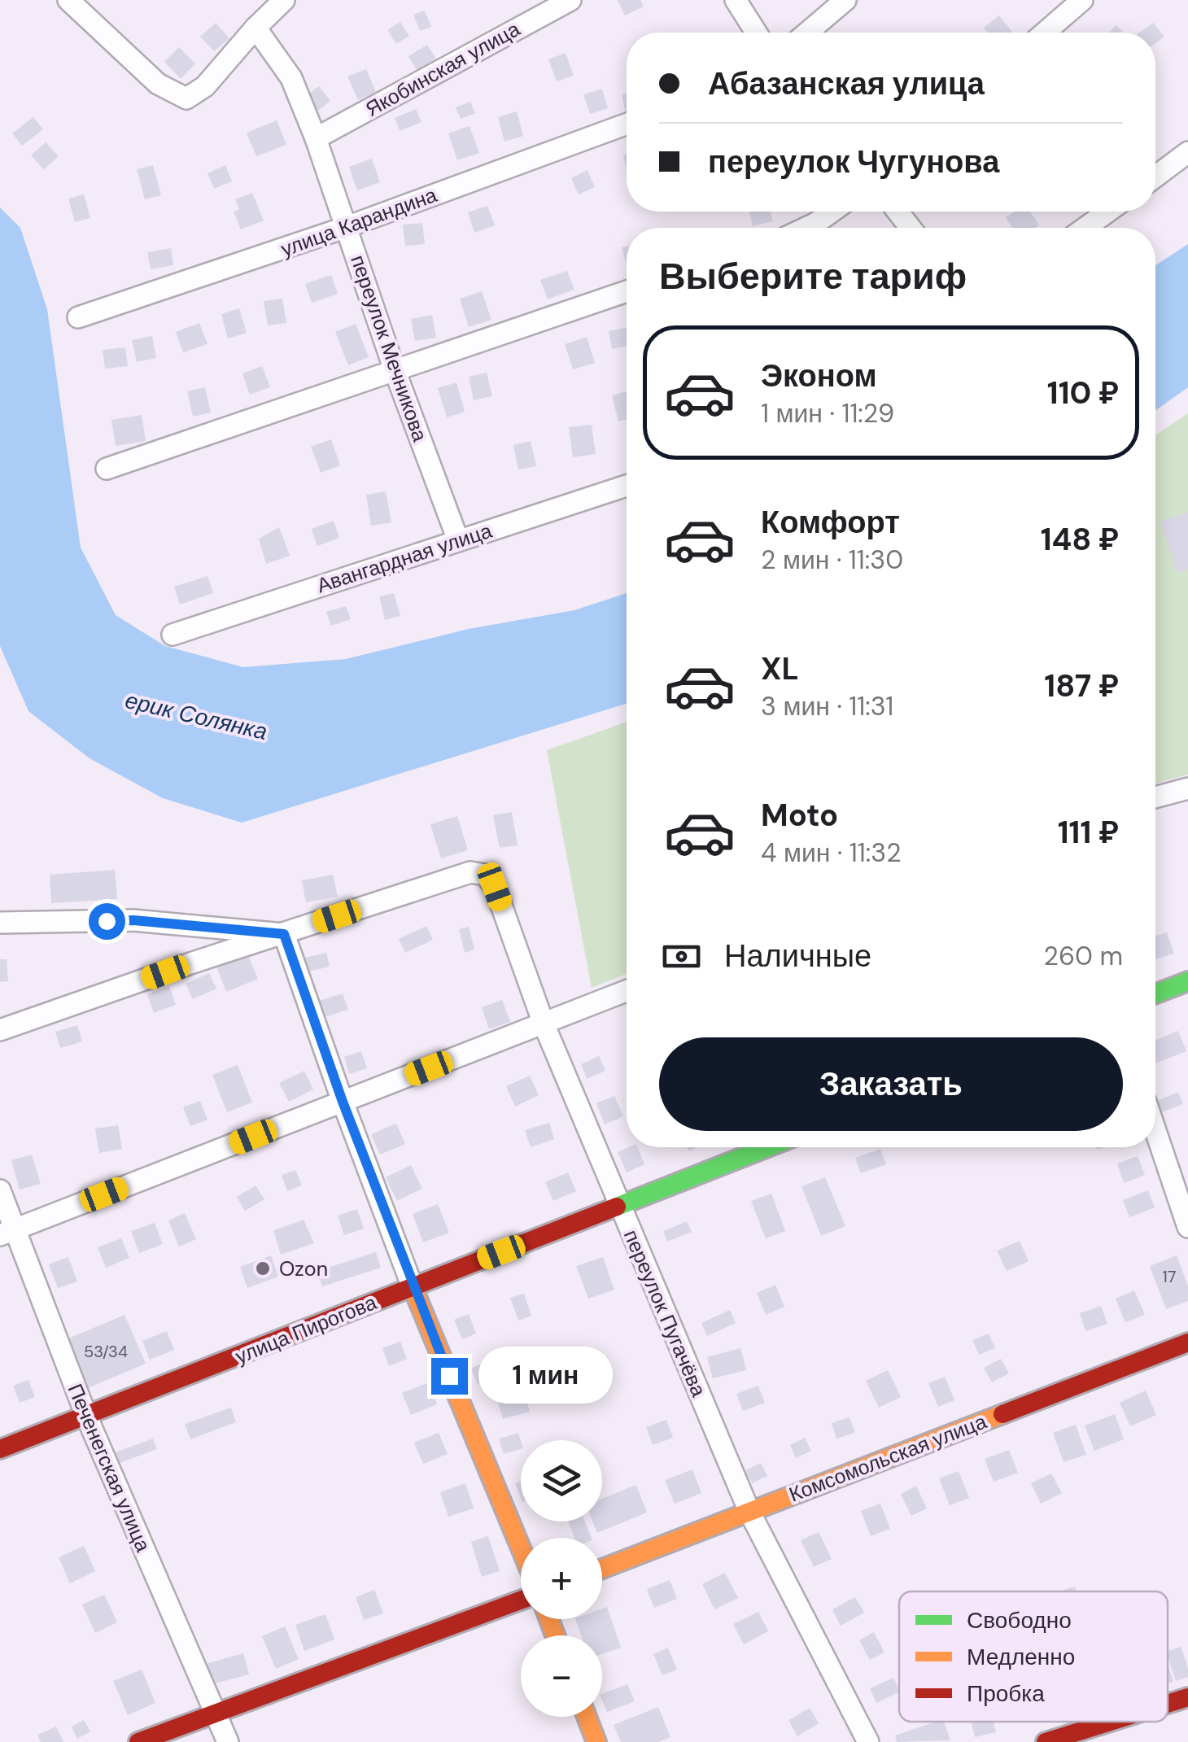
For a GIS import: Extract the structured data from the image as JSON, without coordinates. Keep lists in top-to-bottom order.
{
  "streets": {
    "main road": ["улица Пирогова", "Комсомольская улица"],
    "street": [
      "Якобинская улица",
      "улица Карандина",
      "переулок Мечникова",
      "Авангардная улица",
      "переулок Пугачёва",
      "Печенегская улица"
    ]
  },
  "crossings": [
    ["Якобинская улица", "переулок Мечникова"],
    ["улица Карандина", "переулок Мечникова"],
    ["переулок Мечникова", "Авангардная улица"],
    ["переулок Пугачёва", "улица Пирогова"],
    ["переулок Пугачёва", "Комсомольская улица"],
    ["улица Пирогова", "Печенегская улица"]
  ],
  "water": ["ерик Солянка"],
  "places": ["Ozon"],
  "house_numbers": ["17", "53/34"],
  "legend": ["Свободно", "Медленно", "Пробка"],
  "page": {
    "banner": ["Абазанская улица", "переулок Чугунова"],
    "heading": "Выберите тариф",
    "list": [
      {
        "name": "Эконом",
        "note": "1 мин · 11:29",
        "value": "110 ₽"
      },
      {
        "name": "Комфорт",
        "note": "2 мин · 11:30",
        "value": "148 ₽"
      },
      {
        "name": "XL",
        "note": "3 мин · 11:31",
        "value": "187 ₽"
      },
      {
        "name": "Moto",
        "note": "4 мин · 11:32",
        "value": "111 ₽"
      }
    ],
    "pay": ["Наличные", "260 m"],
    "buttons": "Заказать",
    "bubble": "1 мин",
    "map_buttons": ["+", "−"]
  }
}
